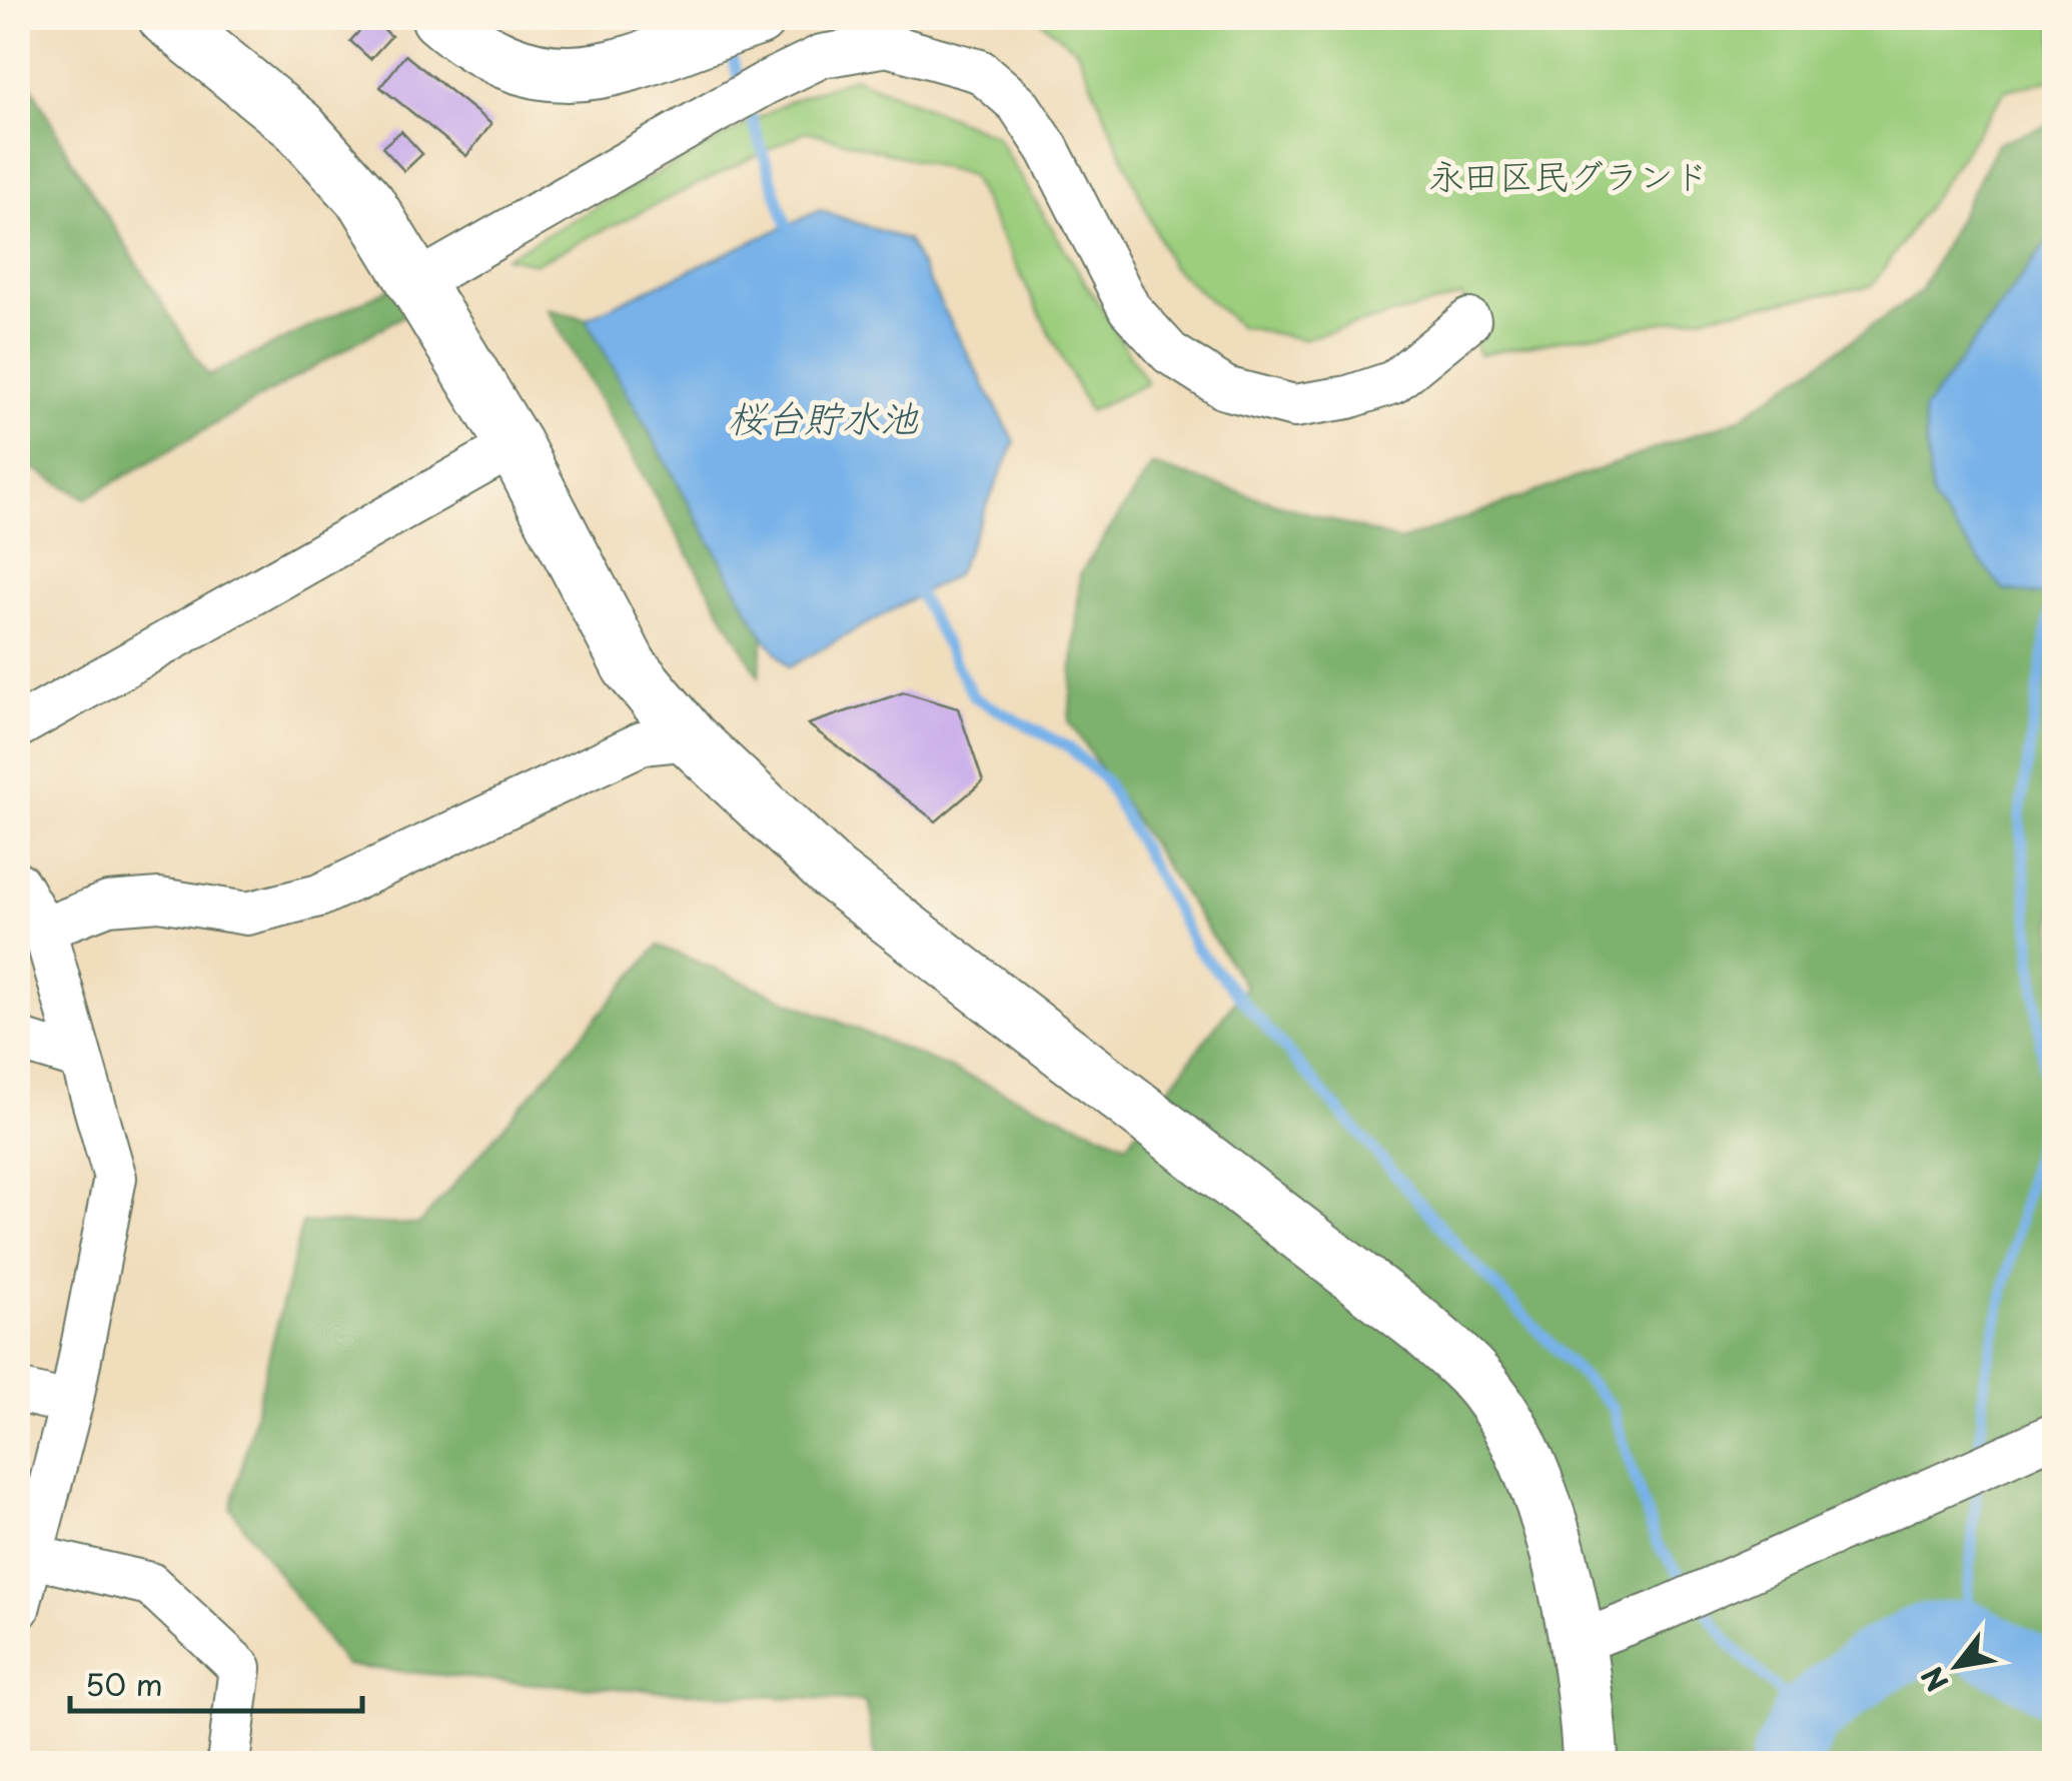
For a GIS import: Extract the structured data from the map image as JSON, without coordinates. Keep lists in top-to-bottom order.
{
  "water": ["桜台貯水池"],
  "parks": ["永田区民グランド"],
  "scale_bar": "50 m",
  "north": "bottom left"
}
